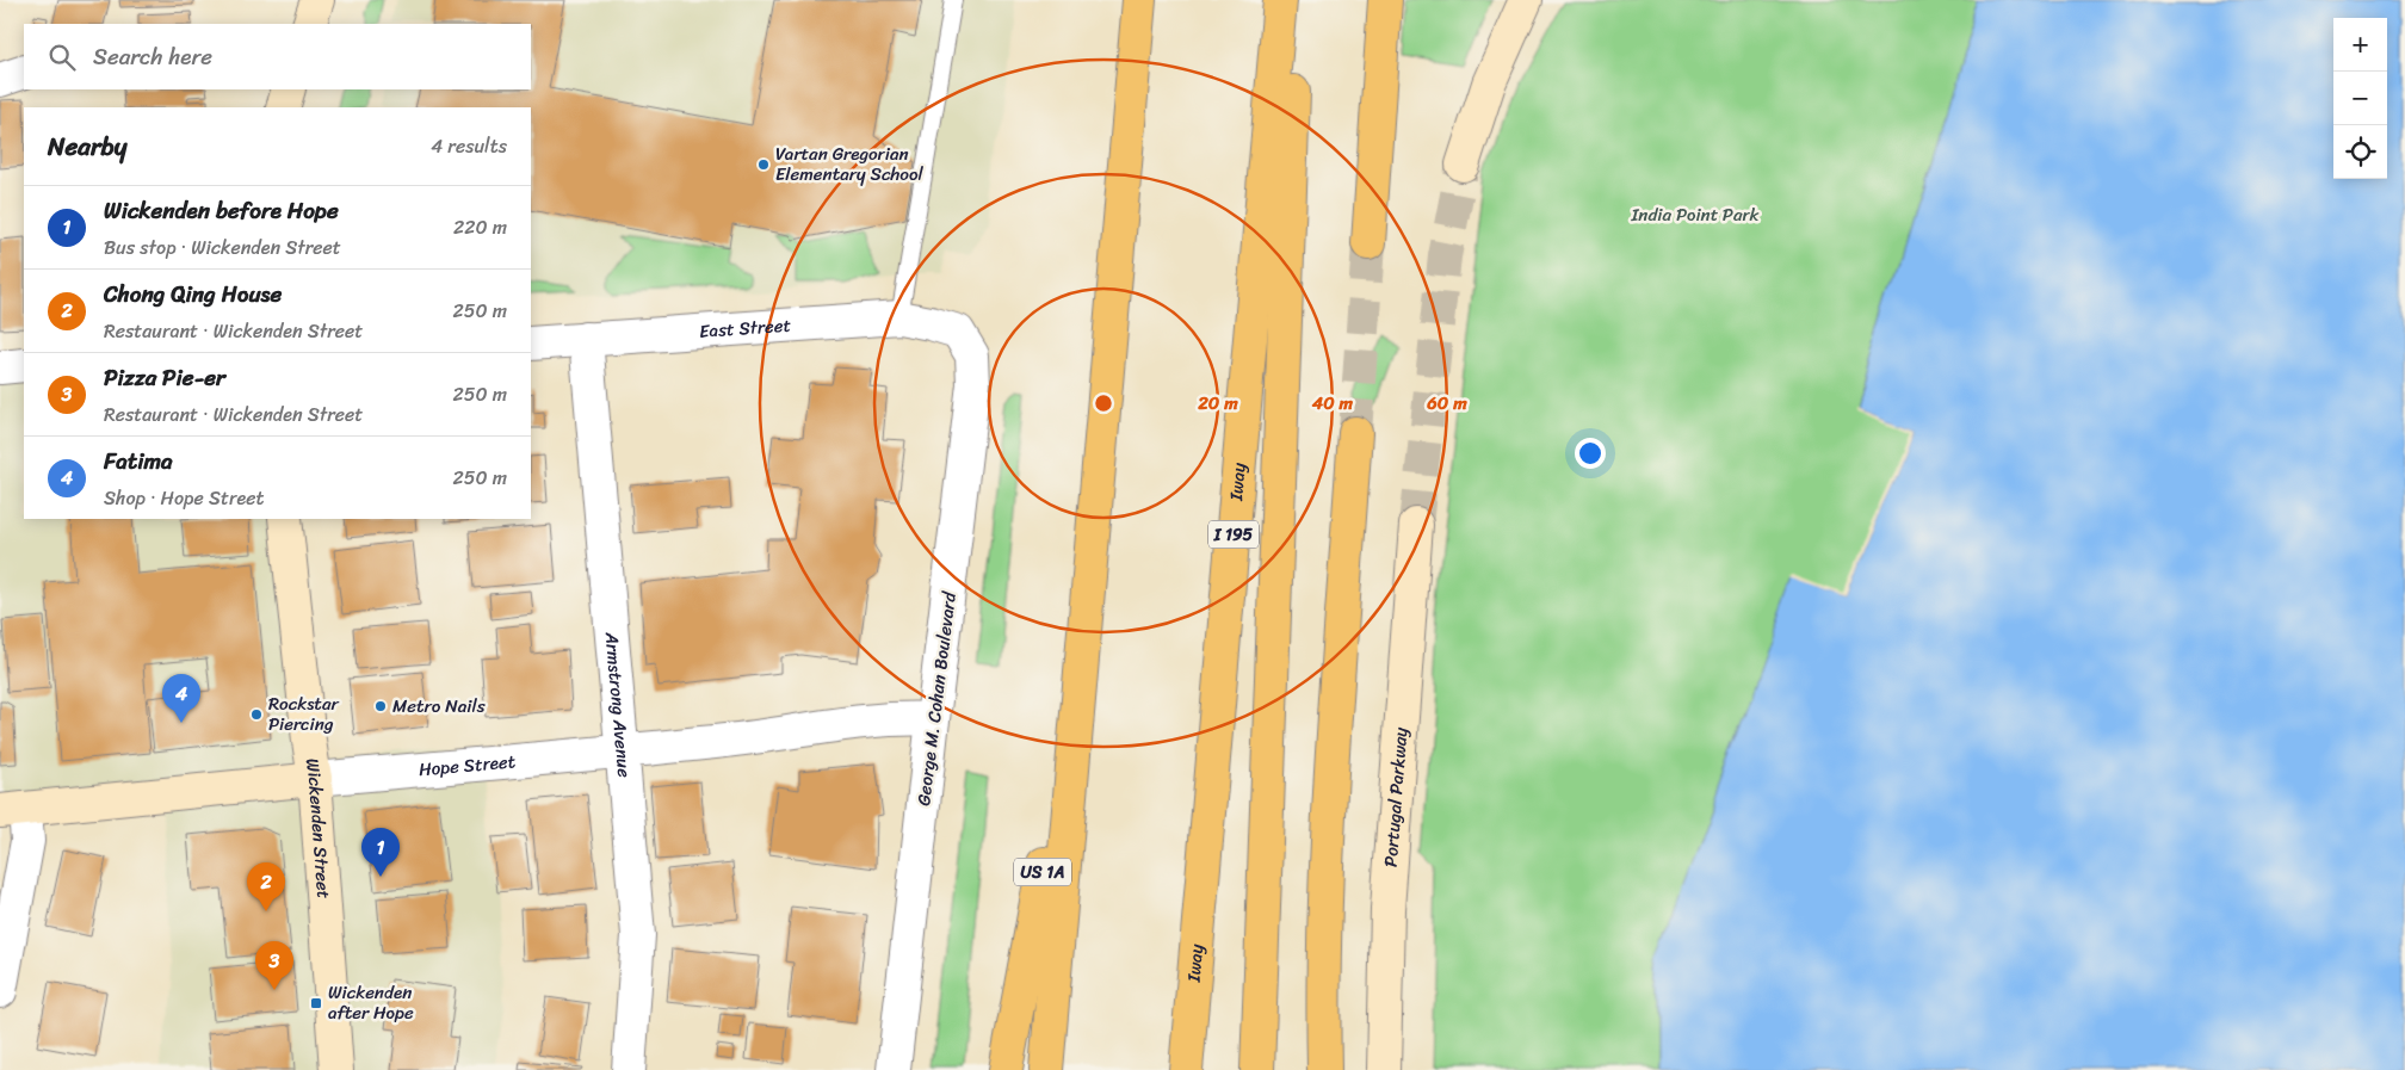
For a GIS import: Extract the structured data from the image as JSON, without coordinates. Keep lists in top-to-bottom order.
{
  "streets": {
    "highway": ["Iway", "I 195", "US 1A"],
    "street": [
      "East Street",
      "George M. Cohan Boulevard",
      "Armstrong Avenue",
      "Hope Street",
      "Portugal Parkway",
      "Wickenden Street"
    ]
  },
  "crossings": [
    ["East Street", "George M. Cohan Boulevard"],
    ["East Street", "Armstrong Avenue"],
    ["George M. Cohan Boulevard", "Hope Street"],
    ["Armstrong Avenue", "Hope Street"],
    ["Hope Street", "Wickenden Street"]
  ],
  "parks": ["India Point Park"],
  "places": {
    "other": ["Vartan Gregorian Elementary School", "Metro Nails", "Rockstar Piercing"],
    "transit": ["Wickenden after Hope"]
  },
  "page": {
    "map_buttons": ["+", "−"],
    "search": "Search here",
    "heading": ["Nearby", "4 results"],
    "list": [
      {
        "mark": "1",
        "name": "Wickenden before Hope",
        "note": "Bus stop · Wickenden Street",
        "value": "220 m"
      },
      {
        "mark": "2",
        "name": "Chong Qing House",
        "note": "Restaurant · Wickenden Street",
        "value": "250 m"
      },
      {
        "mark": "3",
        "name": "Pizza Pie-er",
        "note": "Restaurant · Wickenden Street",
        "value": "250 m"
      },
      {
        "mark": "4",
        "name": "Fatima",
        "note": "Shop · Hope Street",
        "value": "250 m"
      }
    ],
    "pins": [
      "4",
      "1",
      "2",
      "3"
    ]
  },
  "rings": ["20 m", "40 m", "60 m"]
}
